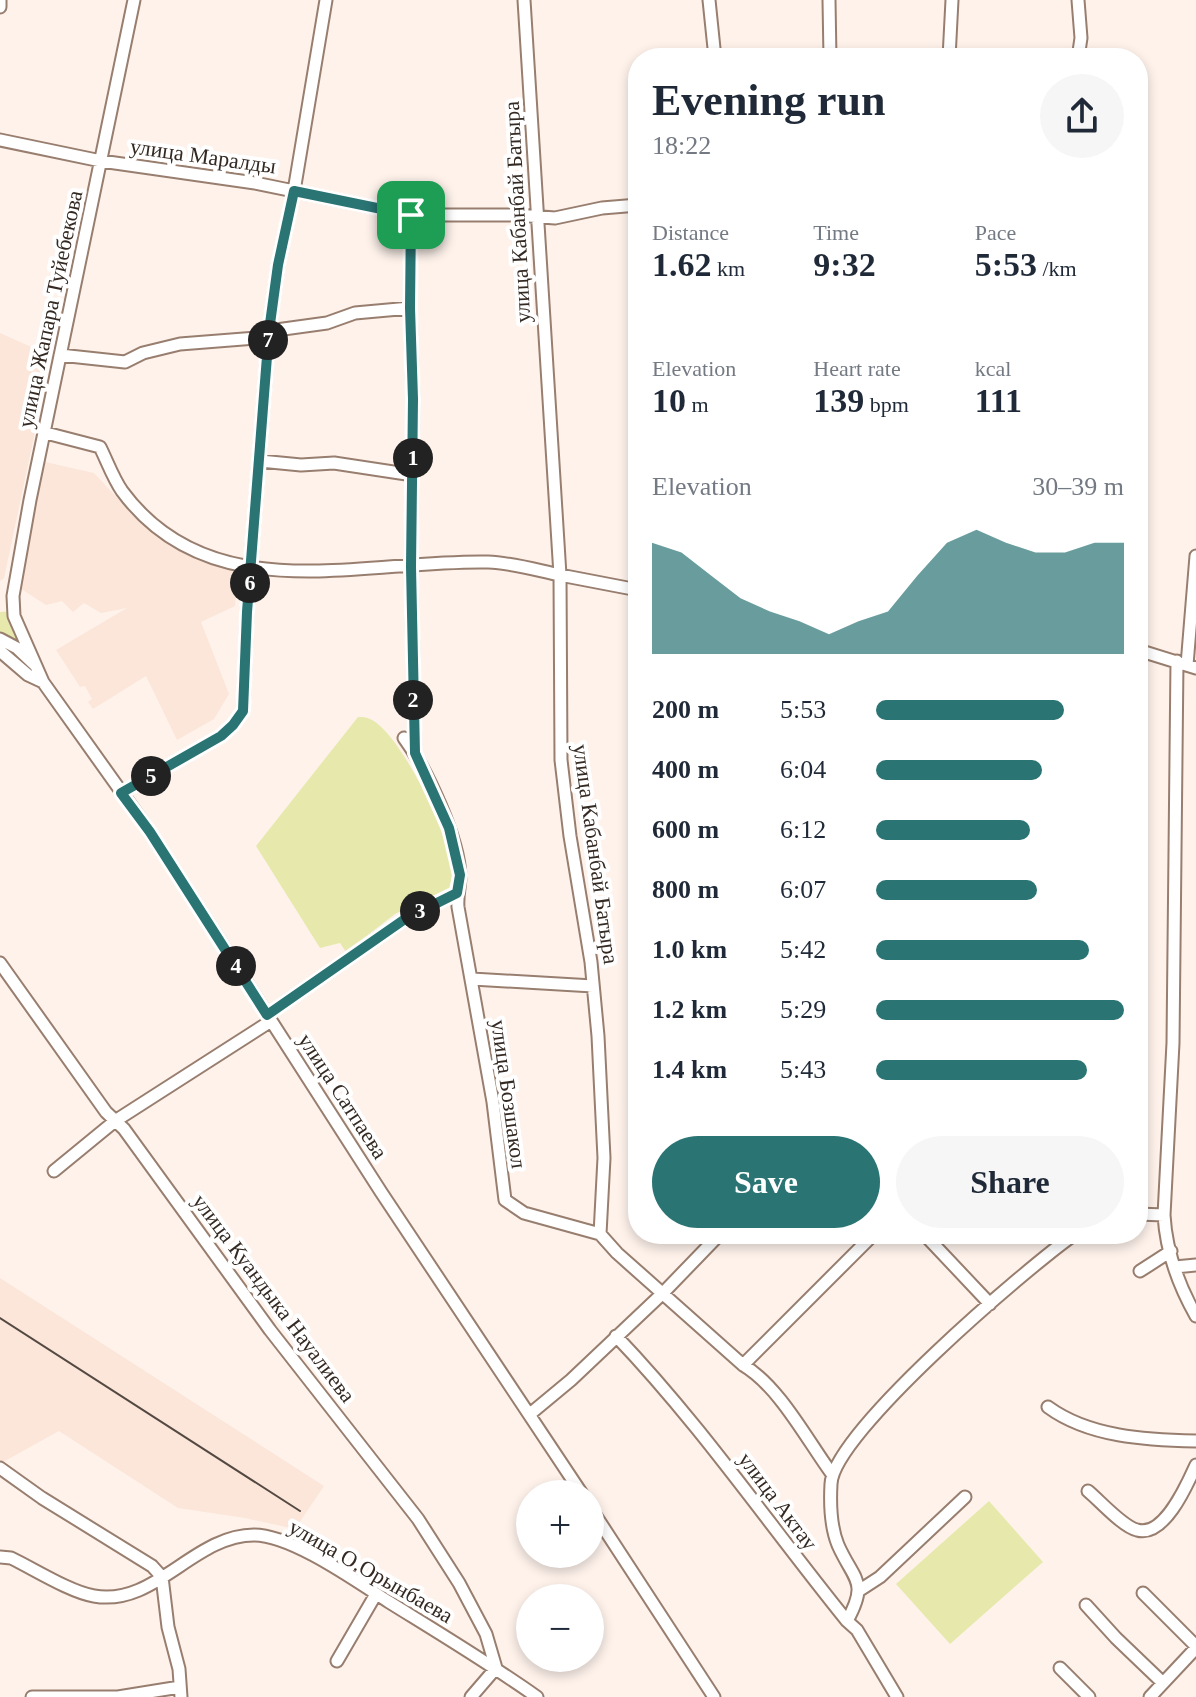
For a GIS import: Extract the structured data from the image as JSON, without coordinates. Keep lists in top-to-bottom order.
{
  "streets": {
    "street": [
      "улица Маралды",
      "улица Кабанбай Батыра",
      "улица Жапара Туйебекова",
      "улица Бозшакол",
      "улица Сатпаева",
      "улица Куандыка Науалиева",
      "улица Актау",
      "улица О.Орынбаева"
    ]
  },
  "crossings": [
    ["улица Маралды", "улица Кабанбай Батыра"],
    ["улица Маралды", "улица Жапара Туйебекова"],
    ["улица Кабанбай Батыра", "улица Бозшакол"],
    ["улица Куандыка Науалиева", "улица О.Орынбаева"]
  ],
  "page": {
    "heading": ["Evening run", "18:22"],
    "stats": [
      ["Distance", "1.62 km"],
      ["Time", "9:32"],
      ["Pace", "5:53 /km"],
      ["Elevation", "10 m"],
      ["Heart rate", "139 bpm"],
      ["kcal", "111"]
    ],
    "pins": [
      "7",
      "1",
      "6",
      "2",
      "5",
      "3",
      "4"
    ],
    "chart": ["Elevation", "30–39 m"],
    "list": [
      {
        "name": "200 m",
        "note": "5:53"
      },
      {
        "name": "400 m",
        "note": "6:04"
      },
      {
        "name": "600 m",
        "note": "6:12"
      },
      {
        "name": "800 m",
        "note": "6:07"
      },
      {
        "name": "1.0 km",
        "note": "5:42"
      },
      {
        "name": "1.2 km",
        "note": "5:29"
      },
      {
        "name": "1.4 km",
        "note": "5:43"
      }
    ],
    "buttons": ["Save", "Share"],
    "map_buttons": ["+", "−"]
  }
}
